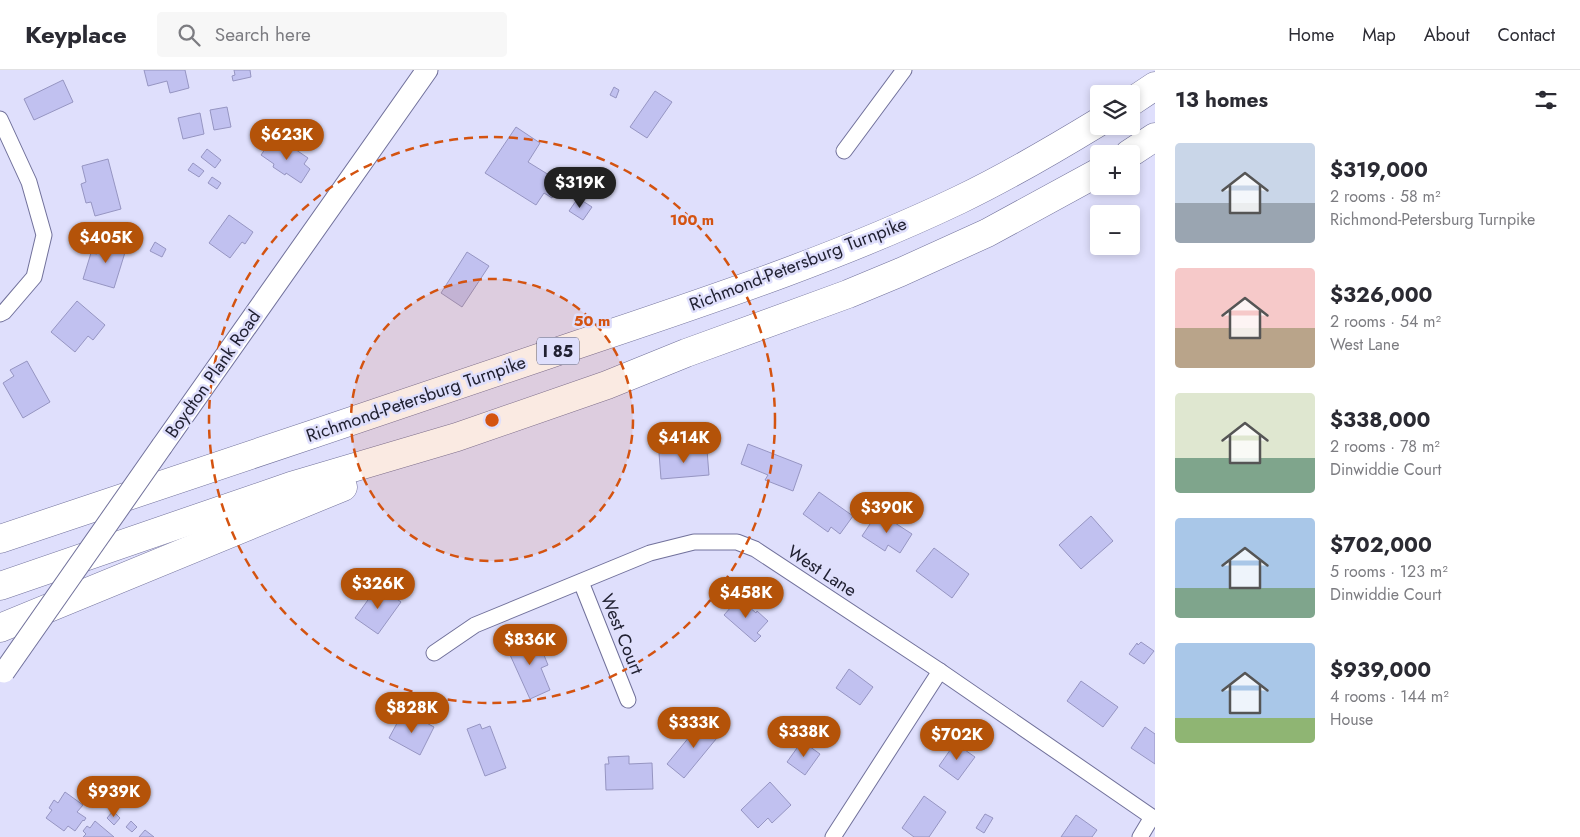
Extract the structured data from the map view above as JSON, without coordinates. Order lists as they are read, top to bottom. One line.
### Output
{"streets":{"highway":["Richmond-Petersburg Turnpike","I 85"],"main road":["Boydton Plank Road"],"street":["West Lane","West Court"]},"crossings":[["West Lane","West Court"]],"page":{"header":"Keyplace","search":"Search here","nav":["Home","Map","About","Contact"],"heading":"13 homes","map_buttons":["+","−"],"price":["$623K","$319K","$405K","$414K","$390K","$326K","$458K","$836K","$828K","$333K","$338K","$702K","$939K"],"list":[{"name":"$319,000","note":"2 rooms · 58 m² · Richmond-Petersburg Turnpike"},{"name":"$326,000","note":"2 rooms · 54 m² · West Lane"},{"name":"$338,000","note":"2 rooms · 78 m² · Dinwiddie Court"},{"name":"$702,000","note":"5 rooms · 123 m² · Dinwiddie Court"},{"name":"$939,000","note":"4 rooms · 144 m² · House"}]},"rings":["100 m","50 m"]}
